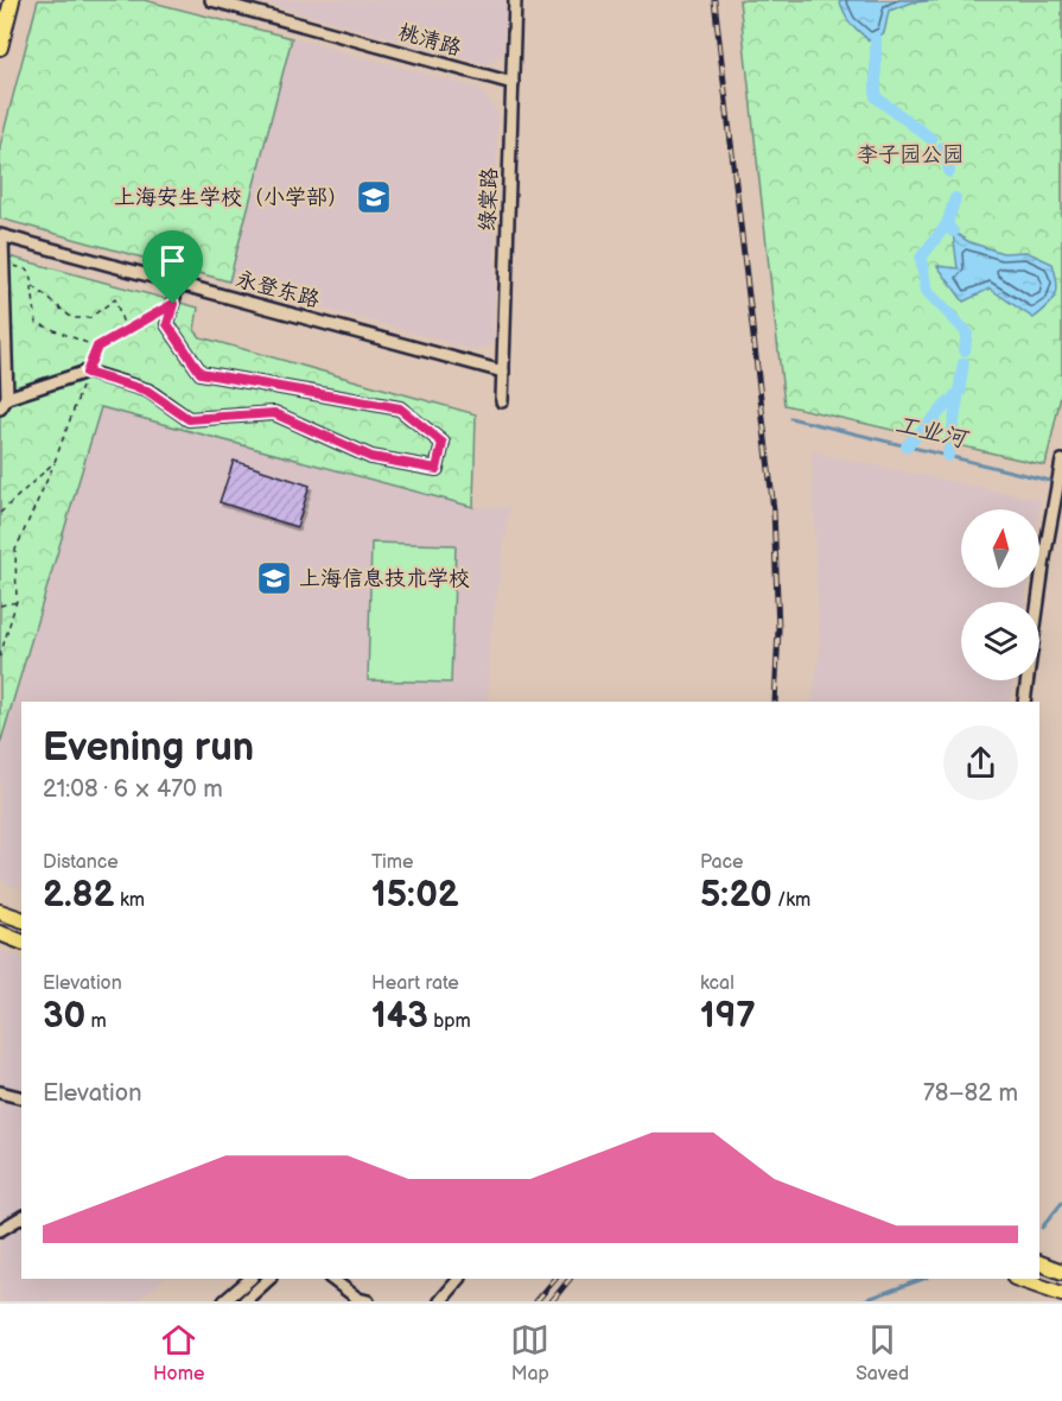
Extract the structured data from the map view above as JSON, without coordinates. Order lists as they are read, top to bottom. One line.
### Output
{"streets":{"street":["桃清路","绿棠路","永登东路"]},"crossings":[["桃清路","绿棠路"],["绿棠路","永登东路"]],"water":["工业河"],"parks":["李子园公园"],"places":{"school or university":["上海安生学校（小学部）","上海信息技术学校"]},"north":"top","page":{"heading":["Evening run","21:08 · 6 × 470 m"],"stats":[["Distance","2.82 km"],["Time","15:02"],["Pace","5:20 /km"],["Elevation","30 m"],["Heart rate","143 bpm"],["kcal","197"]],"chart":["Elevation","78–82 m"],"tabs":["Home","Map","Saved"]}}
